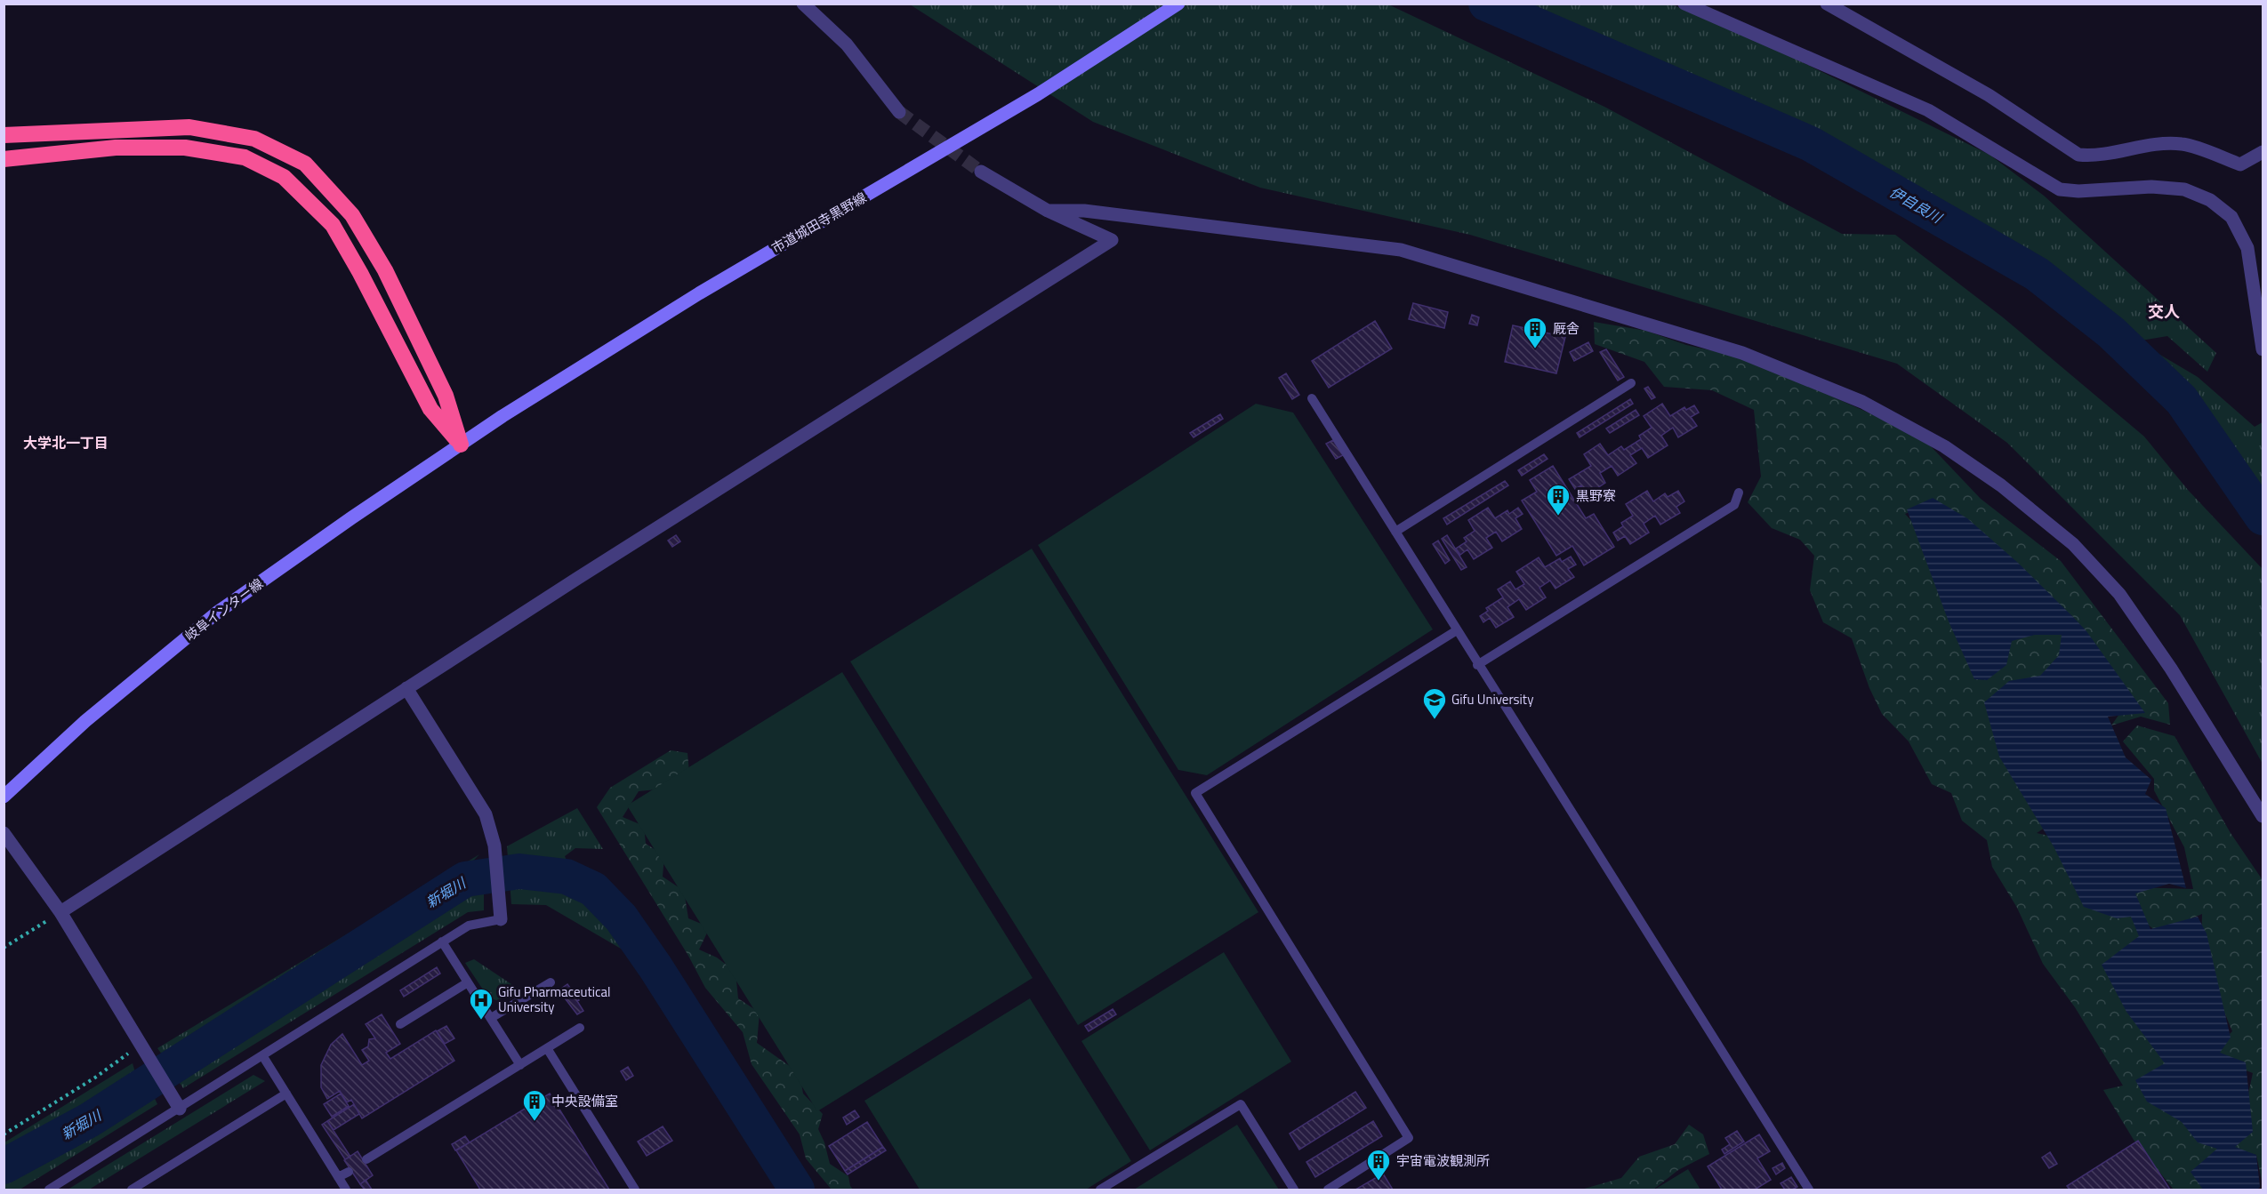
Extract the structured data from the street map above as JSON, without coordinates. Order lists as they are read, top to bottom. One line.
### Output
{"streets":{"street":["市道城田寺黒野線","岐阜インター線"]},"crossings":[["市道城田寺黒野線","岐阜インター線"]],"districts":["交人","大学北一丁目"],"water":["伊自良川","新堀川"],"places":{"building":["厩舎","黒野寮","中央設備室","宇宙電波観測所"],"school or university":["Gifu University"],"hospital":["Gifu Pharmaceutical University"]}}
